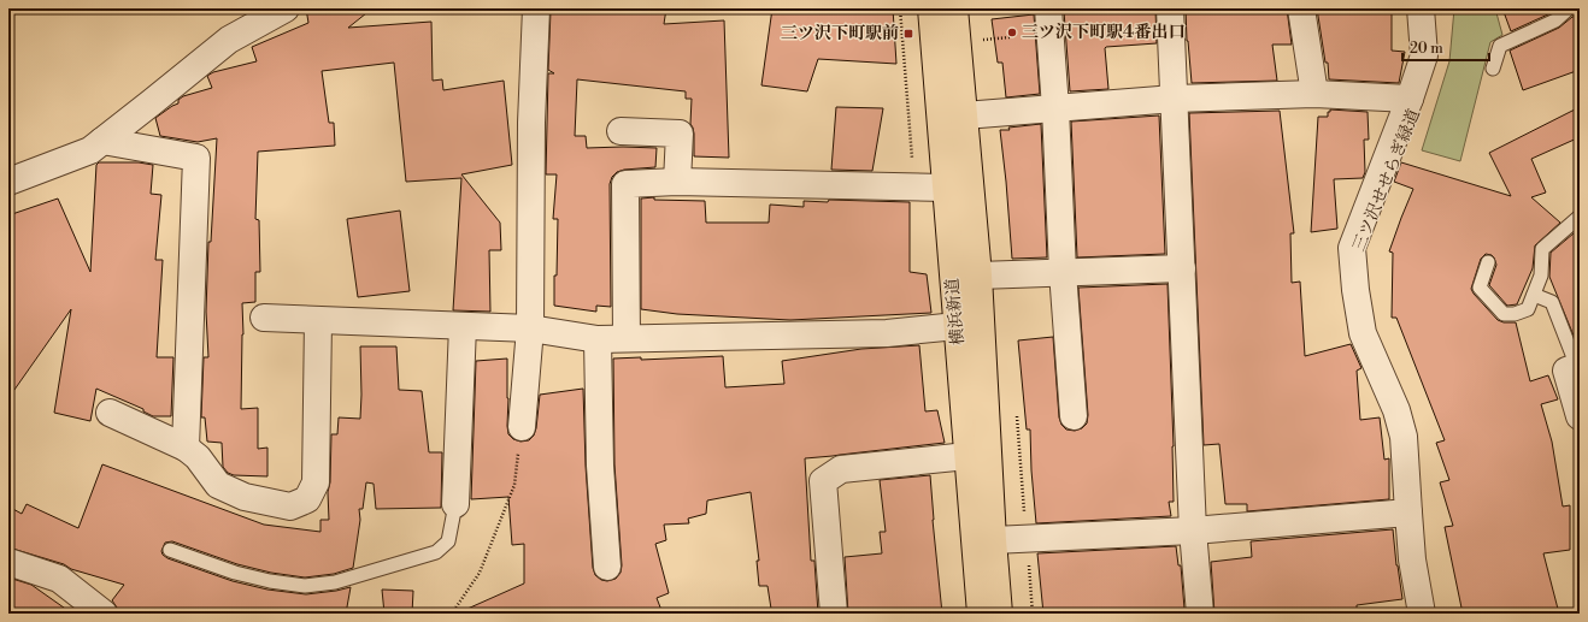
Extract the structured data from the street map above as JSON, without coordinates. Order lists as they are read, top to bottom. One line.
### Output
{"streets":{"highway":["横浜新道"]},"places":{"other":["三ツ沢下町駅4番出口"],"transit":["三ツ沢下町駅前"]},"scale_bar":"20 m"}
